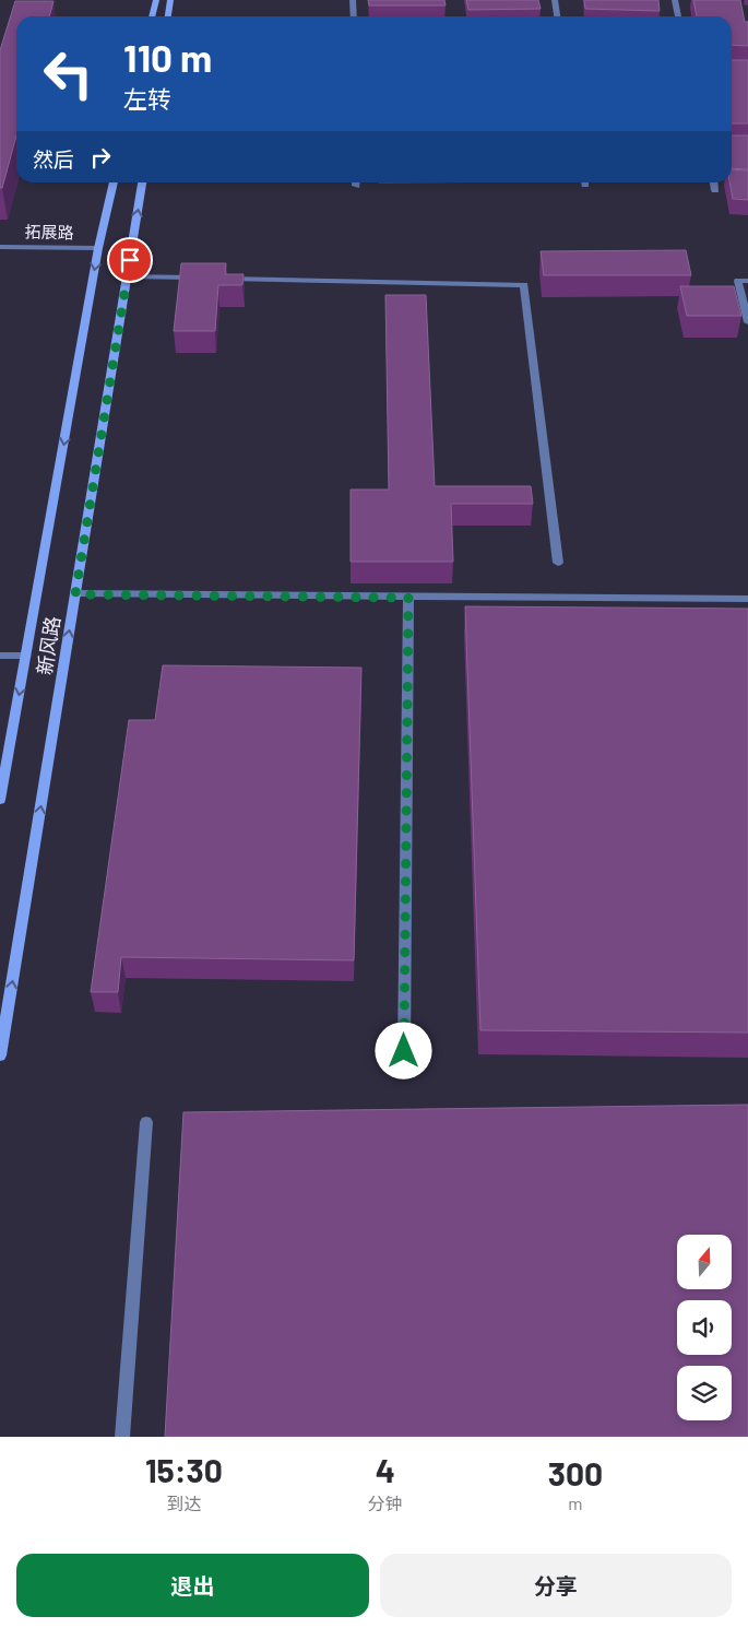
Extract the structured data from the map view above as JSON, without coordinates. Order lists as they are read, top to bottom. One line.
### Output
{"streets":{"street":["拓展路","新风路"]},"crossings":[["拓展路","新风路"]],"north":"top","page":{"turn":["110 m","左转"],"then":"然后","eta":["15:30","到达","4","分钟","300","m"],"buttons":["退出","分享"]}}
